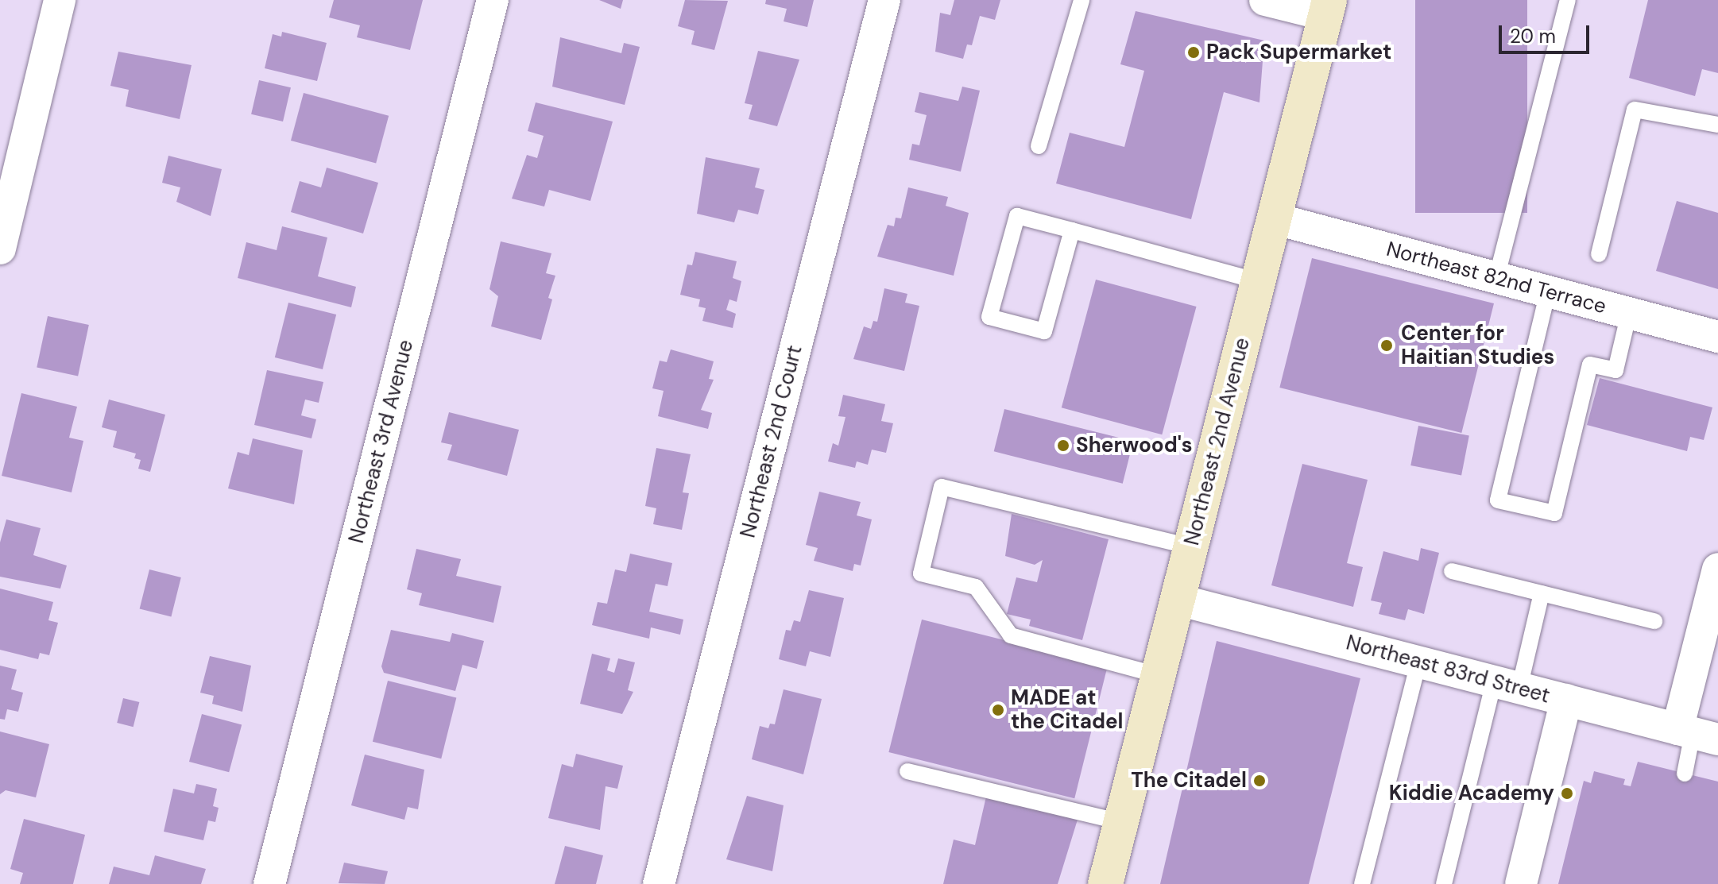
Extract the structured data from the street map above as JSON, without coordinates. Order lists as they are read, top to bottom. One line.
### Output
{"streets":{"main road":["Northeast 2nd Avenue"],"street":["Northeast 82nd Terrace","Northeast 3rd Avenue","Northeast 2nd Court","Northeast 83rd Street"]},"crossings":[["Northeast 82nd Terrace","Northeast 2nd Avenue"],["Northeast 2nd Avenue","Northeast 83rd Street"]],"places":["Pack Supermarket","Center for Haitian Studies","Sherwood's","MADE at the Citadel","The Citadel","Kiddie Academy"],"scale_bar":"20 m"}
